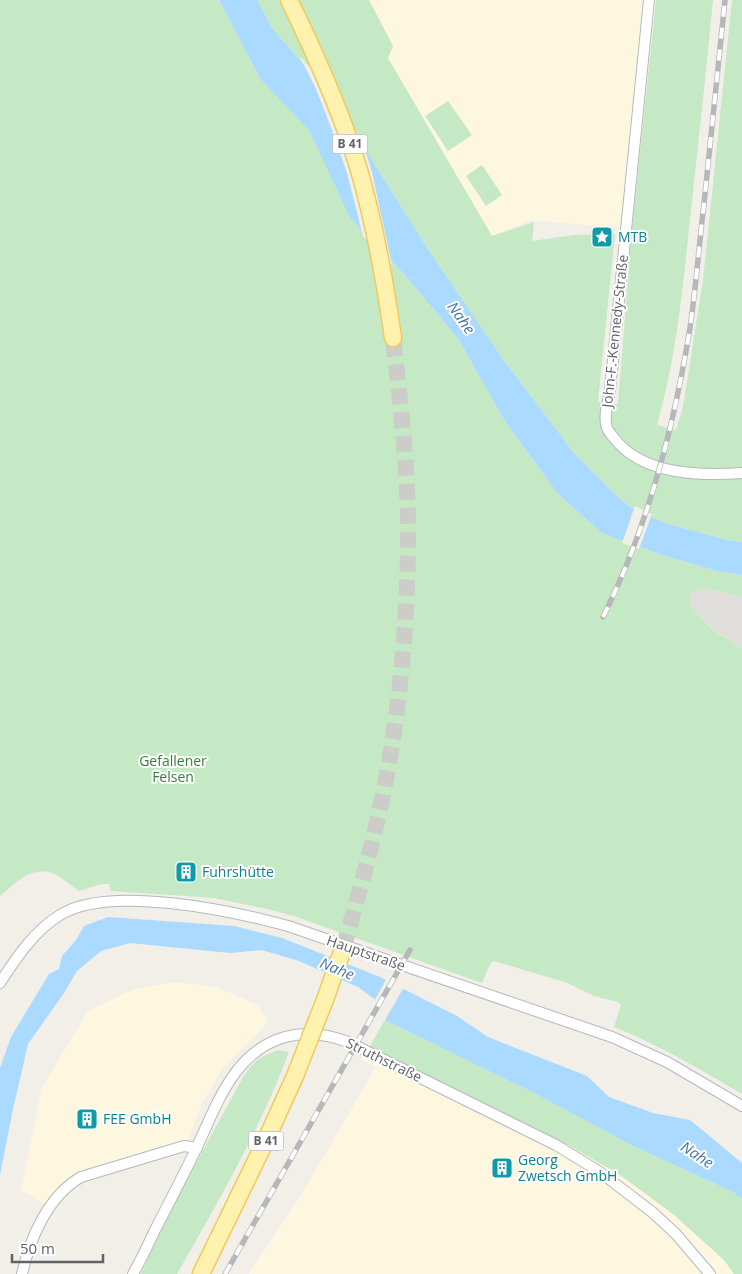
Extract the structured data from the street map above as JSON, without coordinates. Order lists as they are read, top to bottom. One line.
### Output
{"streets":{"main road":["B 41"],"street":["John-F.-Kennedy-Straße","Hauptstraße","Struthstraße"]},"water":["Nahe"],"parks":["Gefallener Felsen"],"places":{"place":["MTB"],"building":["Fuhrshütte","FEE GmbH","Georg Zwetsch GmbH"]},"scale_bar":"50 m"}
